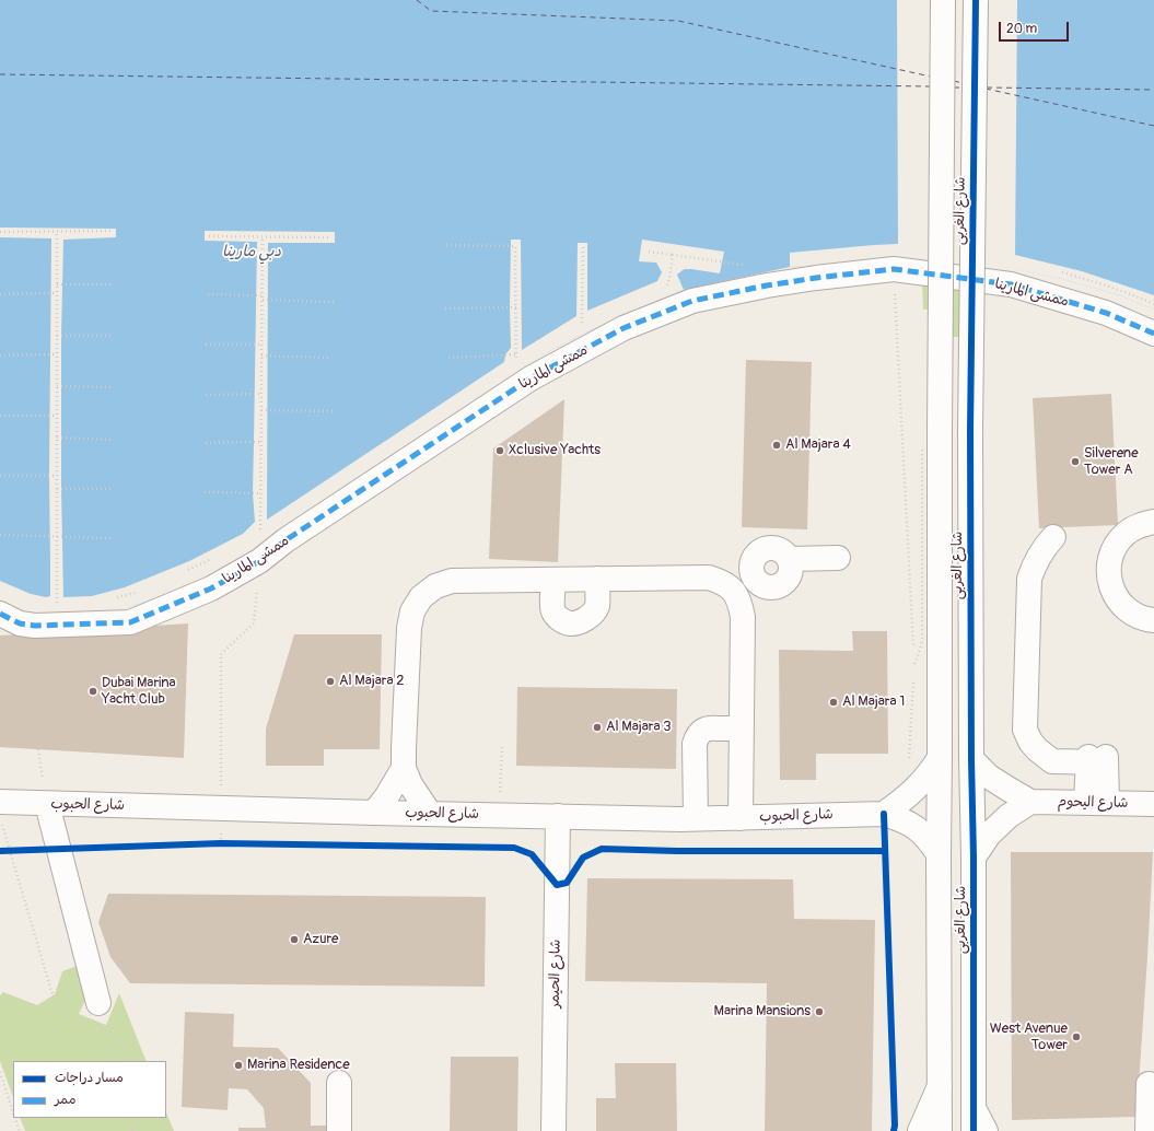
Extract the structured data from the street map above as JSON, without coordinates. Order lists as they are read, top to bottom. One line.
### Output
{"streets":{"street":["شارع الغربى","ممشى المارينا","شارع اليحوم","شارع الحبوب","شارع الحيمر"]},"crossings":[["شارع الغربى","شارع اليحوم"],["شارع الغربى","شارع الحبوب"],["شارع الحبوب","شارع الحيمر"]],"water":["دبي مارينا"],"places":["Al Majara 4","Xclusive Yachts","Silverene Tower A","Al Majara 2","Dubai Marina Yacht Club","Al Majara 1","Al Majara 3","Azure","Marina Mansions","West Avenue Tower","Marina Residence"],"legend":["مسار دراجات","ممر"],"scale_bar":"20 m"}
